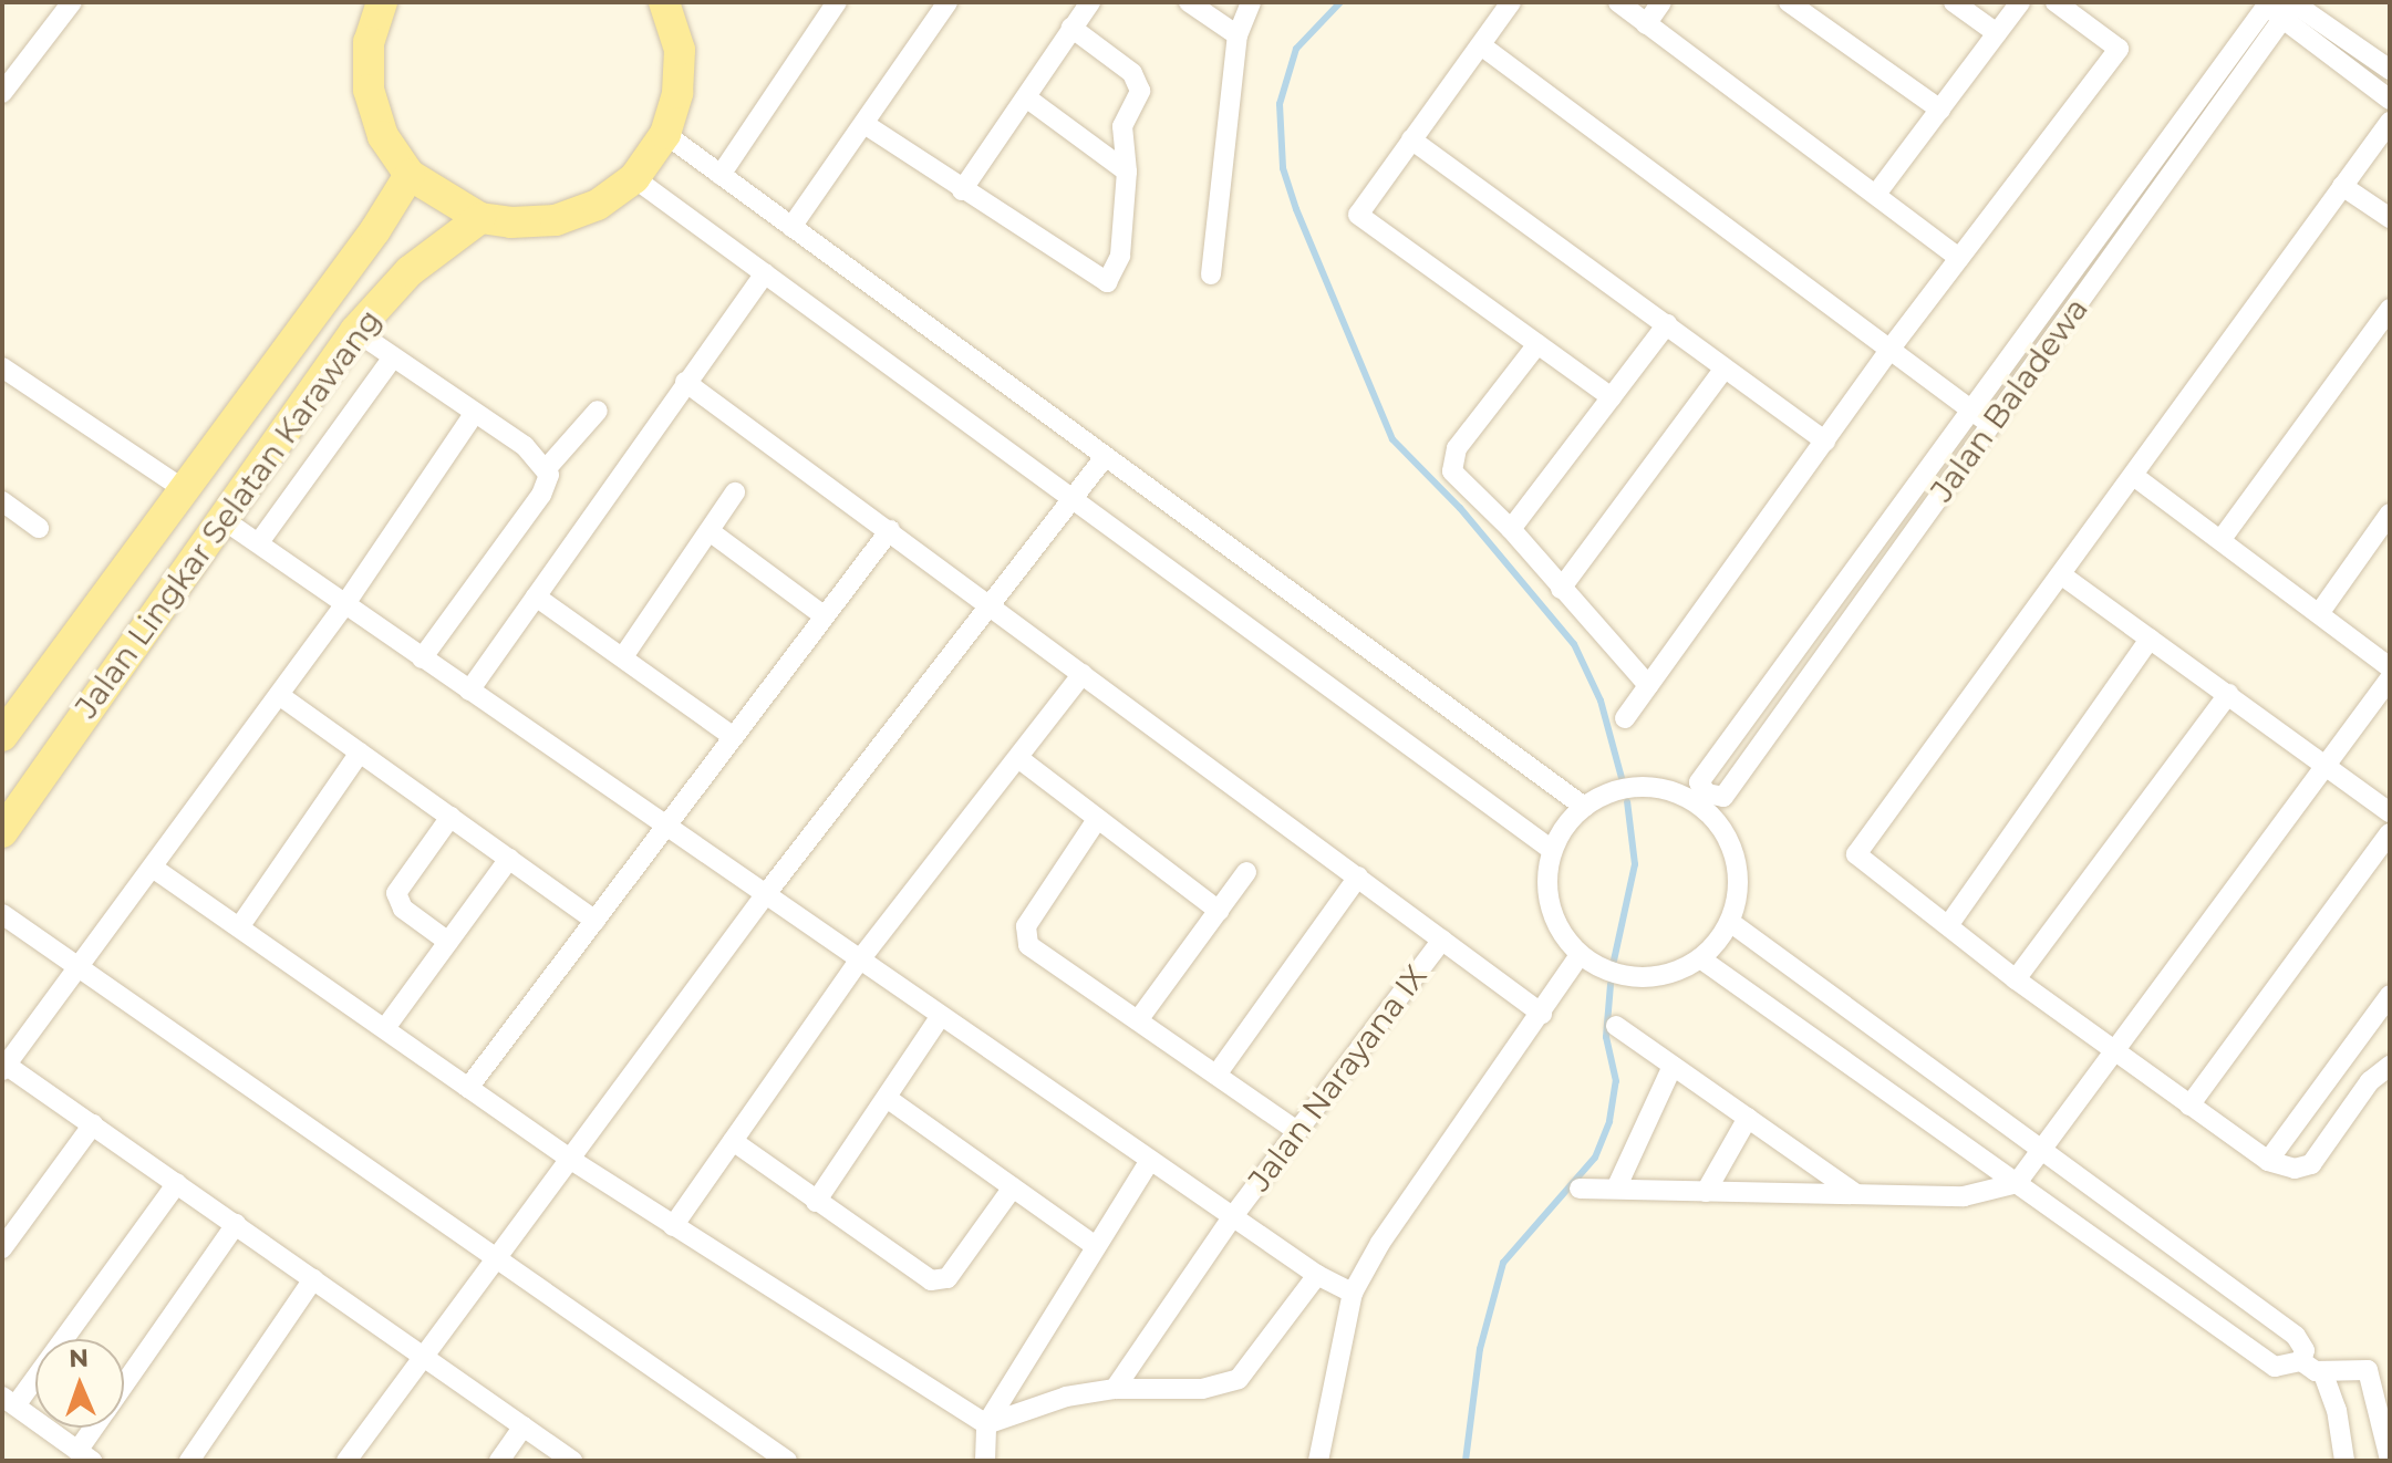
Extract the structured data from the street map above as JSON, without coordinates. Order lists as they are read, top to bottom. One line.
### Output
{"streets":{"main road":["Jalan Lingkar Selatan Karawang"],"street":["Jalan Baladewa","Jalan Narayana IX"]},"north":"top"}
